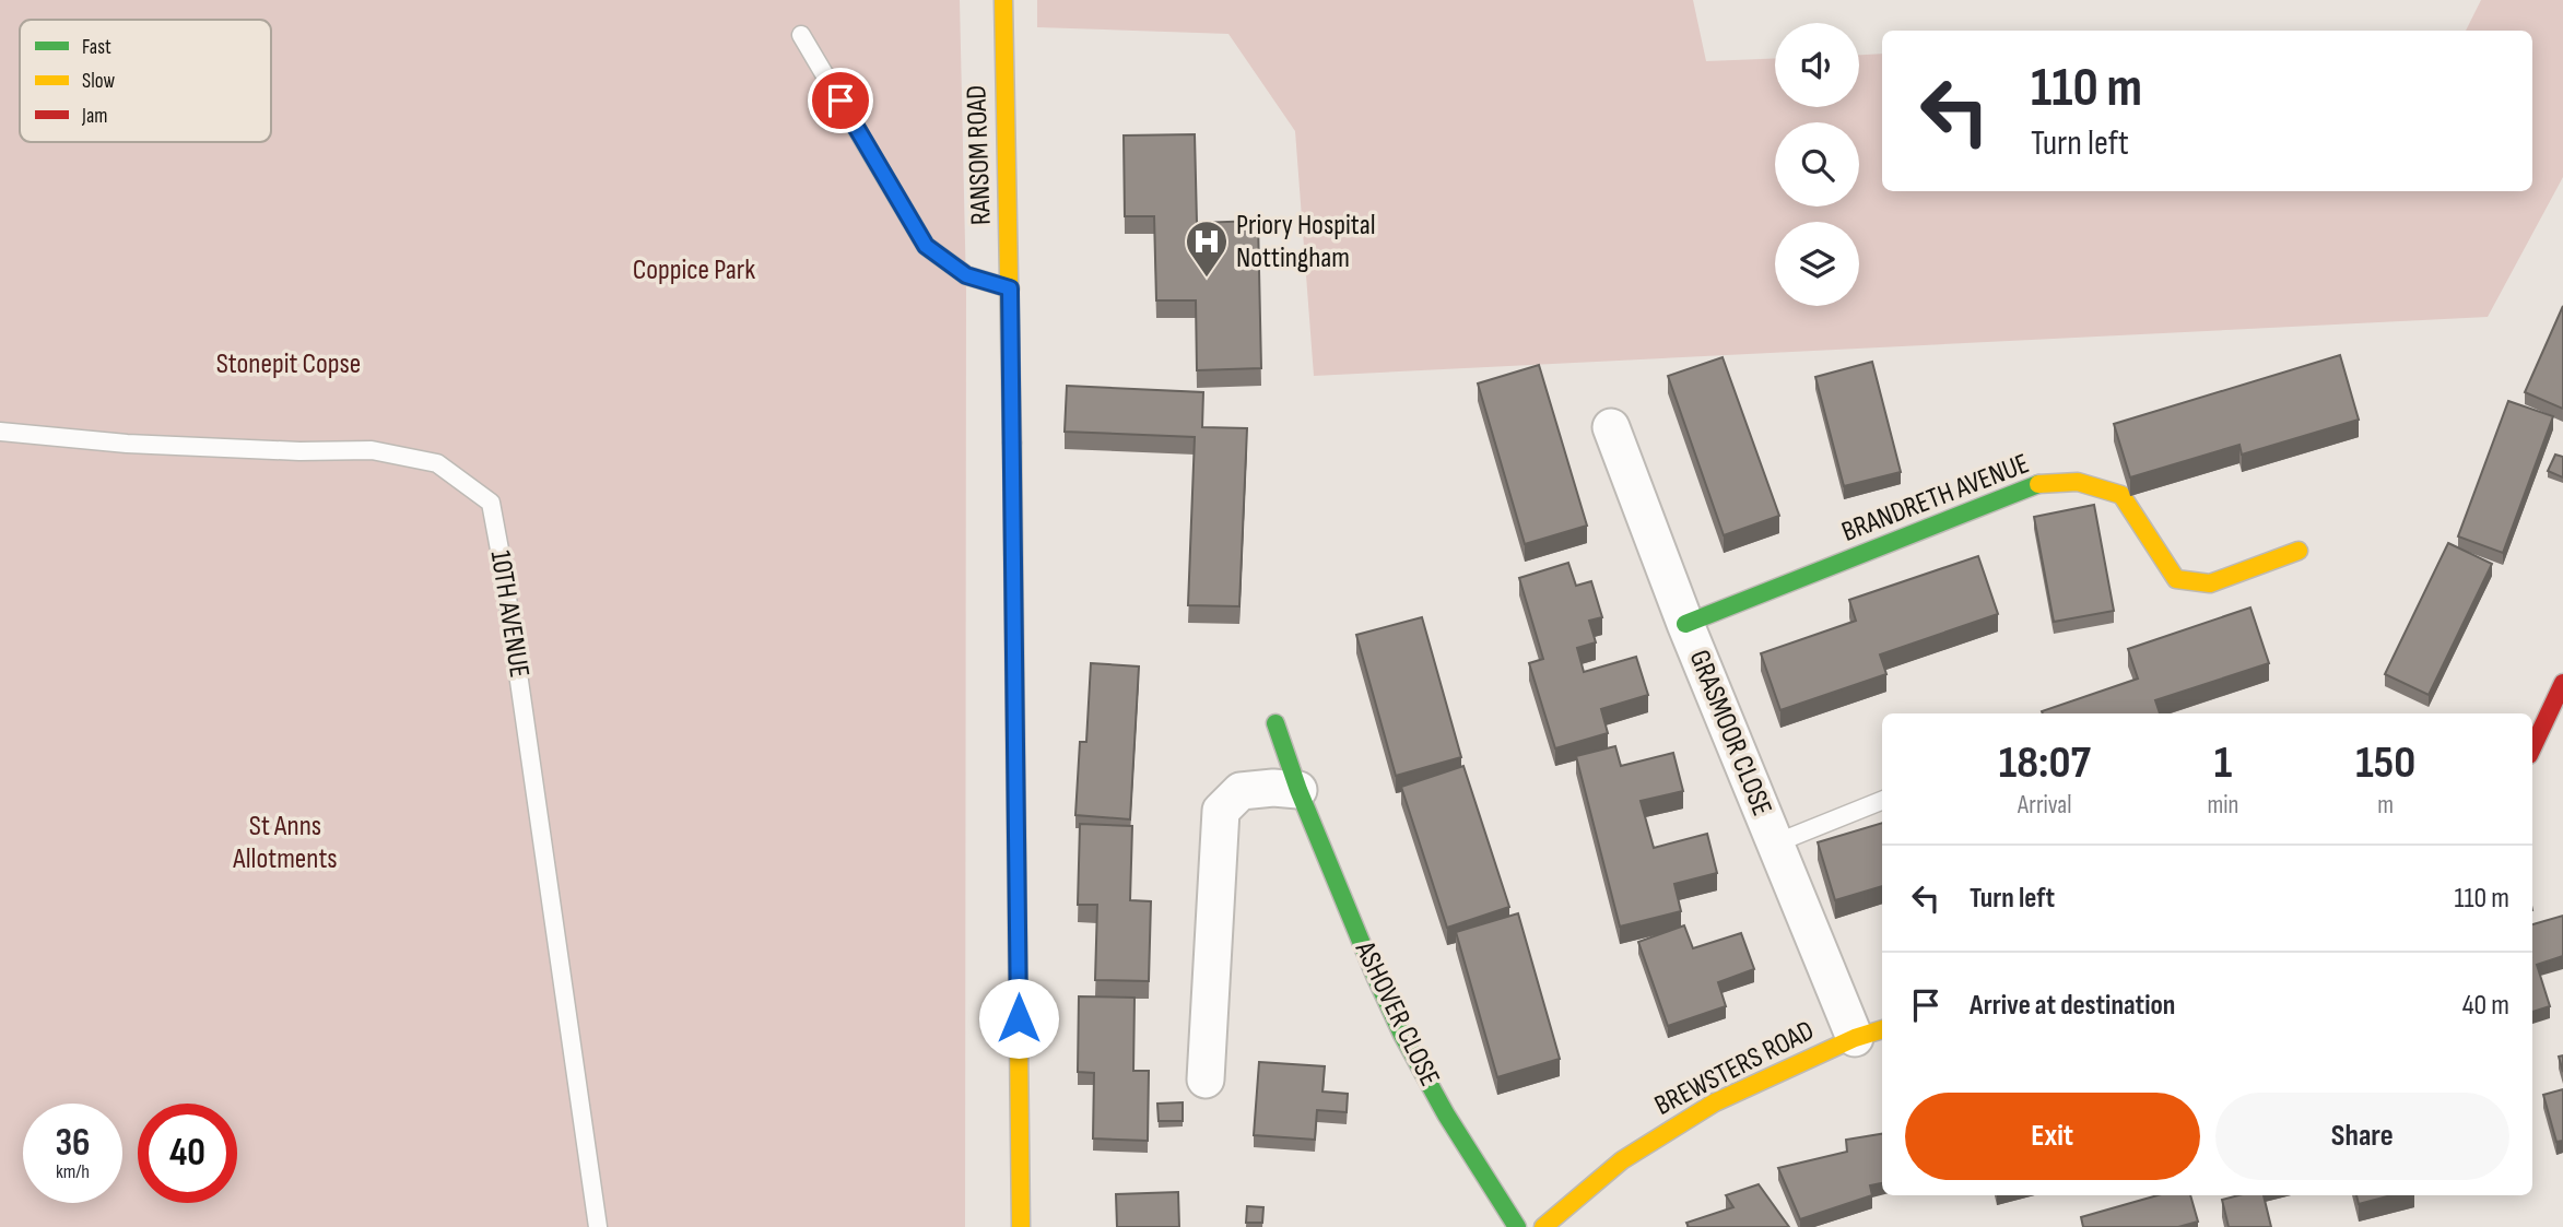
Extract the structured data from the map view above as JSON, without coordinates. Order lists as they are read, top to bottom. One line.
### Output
{"streets":{"street":["RANSOM ROAD","BRANDRETH AVENUE","GRASMOOR CLOSE","ASHOVER CLOSE","BREWSTERS ROAD"],"lane":["10TH AVENUE"]},"crossings":[["BRANDRETH AVENUE","GRASMOOR CLOSE"],["GRASMOOR CLOSE","BREWSTERS ROAD"]],"parks":["Coppice Park","Stonepit Copse","St Anns Allotments"],"places":{"hospital":["Priory Hospital Nottingham"]},"legend":["Fast","Slow","Jam"],"page":{"turn":["110 m","Turn left"],"eta":["18:07","Arrival","1","min","150","m"],"list":[{"name":"Turn left","value":"110 m"},{"name":"Arrive at destination","value":"40 m"}],"buttons":["Exit","Share"],"speed":"36 km/h","limit":"40"}}
